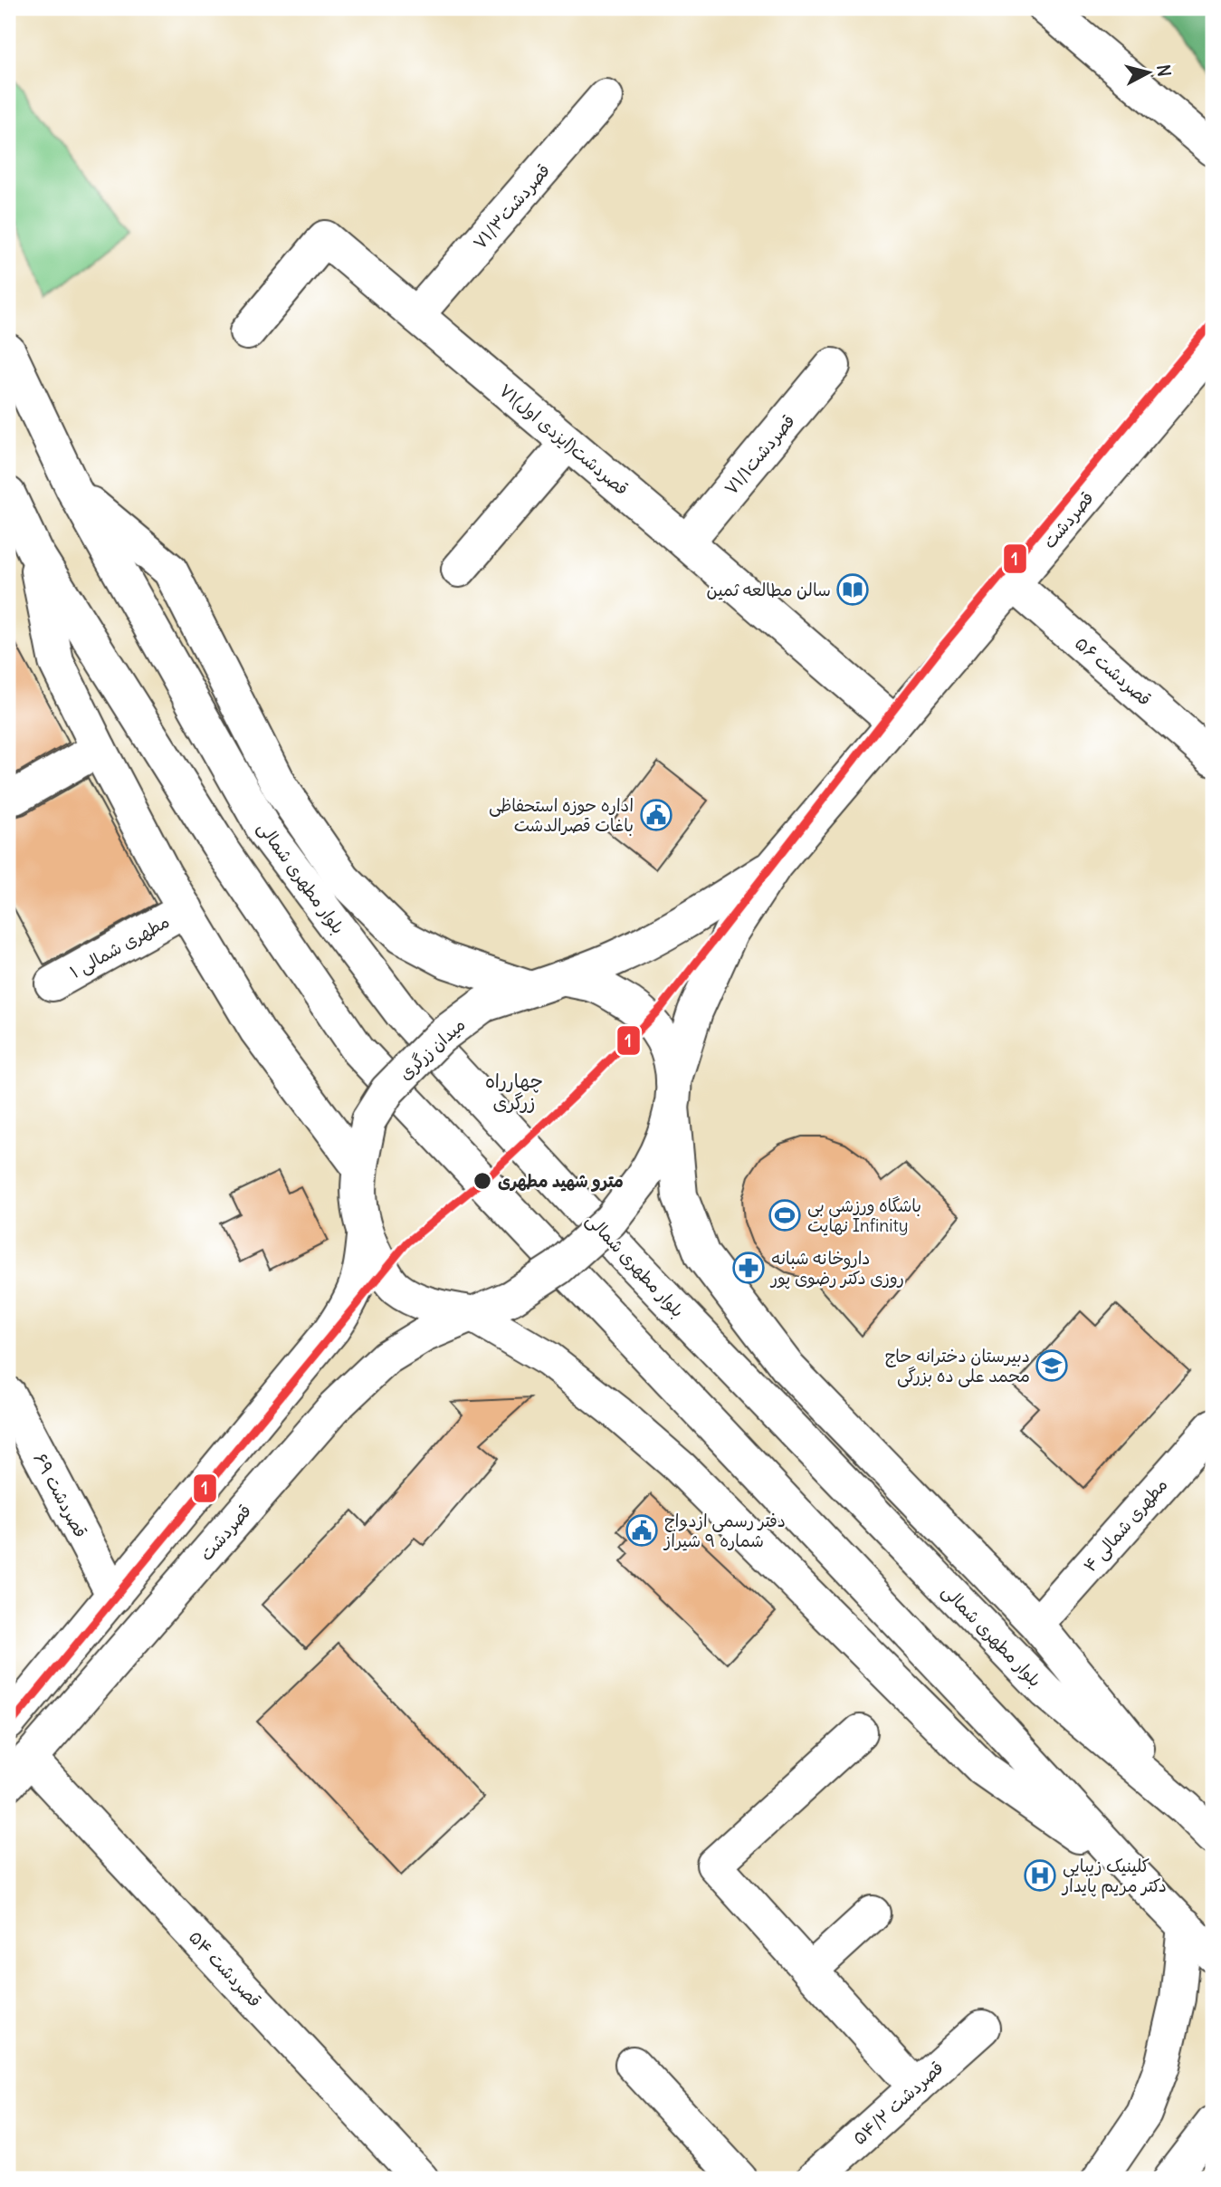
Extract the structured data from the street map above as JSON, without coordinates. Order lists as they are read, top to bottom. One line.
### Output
{"streets":{"main road":["قصردشت۷۱/۳","۷۱قصردشت(ایزدی اول)","قصردشت۷۱/۱","قصردشت","۵۶ قصردشت","بلوار مطهرى شمالى","۱ مطهری شمالی","میدان زرگری","۶۹ قصردشت","۴ مطهری شمالی","۵۴ قصردشت","۵۴/۲ قصردشت"]},"crossings":[["قصردشت۷۱/۳","۷۱قصردشت(ایزدی اول)"],["۷۱قصردشت(ایزدی اول)","قصردشت۷۱/۱"],["۷۱قصردشت(ایزدی اول)","قصردشت"],["قصردشت","۵۶ قصردشت"],["قصردشت","میدان زرگری"],["قصردشت","۵۴ قصردشت"]],"districts":["چهارراه زرگری"],"places":{"library":["سالن مطالعه ثمین"],"public building":["اداره حوزه استحفاظی باغات قصرالدشت","دفتر رسمی ازدواج شماره ۹ شیراز"],"other":["مترو شهید مطهری"],"sports":["باشگاه ورزشی بی نهایت Infinity"],"pharmacy":["داروخانه شبانه روزی دکتر رضوی پور"],"school or university":["دبیرستان دخترانه حاج محمد علی ده بزرگی"],"hospital":["کلینیک زیبایی دکتر مریم پایدار"]},"lines":["transit line 1"],"north":"right"}
